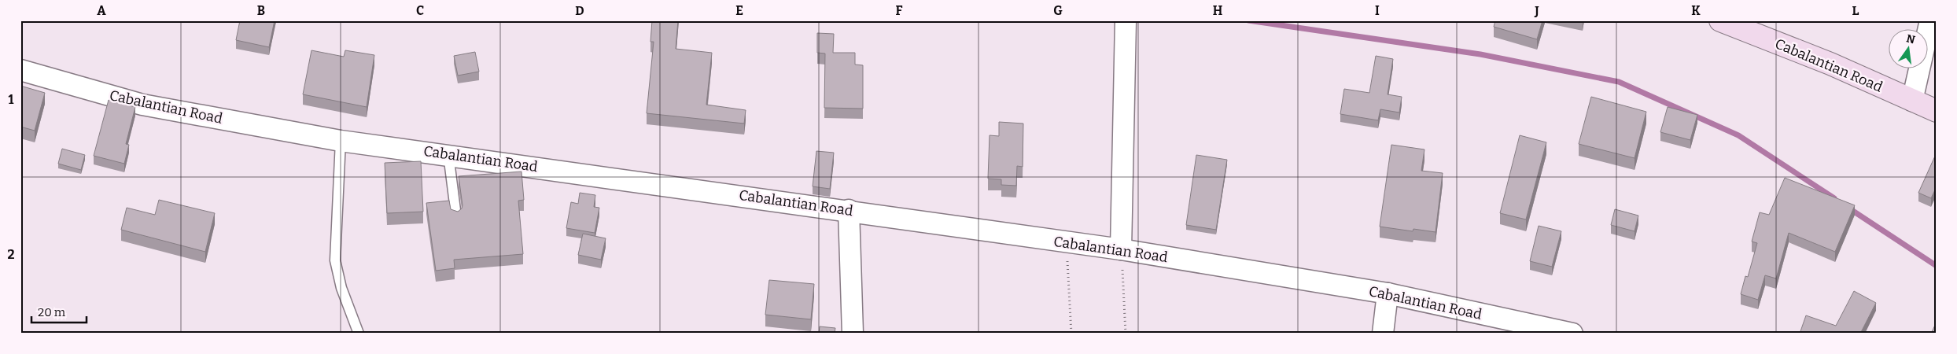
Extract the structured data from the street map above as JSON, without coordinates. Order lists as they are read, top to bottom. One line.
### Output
{"streets":{"street":["Cabalantian Road"]},"scale_bar":"20 m","north":"top","grid":{"columns":["A","B","C","D","E","F","G","H","I","J","K","L"],"rows":["1","2"]}}
